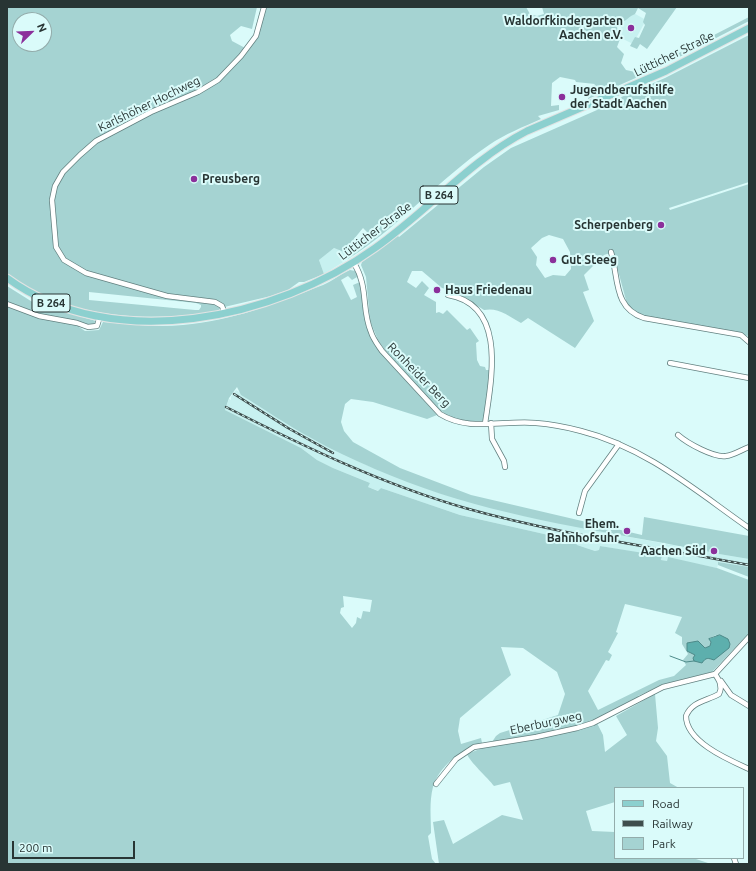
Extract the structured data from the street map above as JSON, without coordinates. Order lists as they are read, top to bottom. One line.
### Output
{"streets":{"main road":["Lütticher Straße","B 264"],"street":["Karlshöher Hochweg","Ronheider Berg","Eberburgweg"]},"crossings":[["Lütticher Straße","Karlshöher Hochweg"],["Lütticher Straße","Ronheider Berg"]],"places":["Waldorfkindergarten Aachen e.V.","Jugendberufshilfe der Stadt Aachen","Preusberg","Scherpenberg","Gut Steeg","Haus Friedenau","Ehem. Bahnhofsuhr","Aachen Süd"],"legend":["Road","Railway","Park"],"scale_bar":"200 m","north":"top right"}
